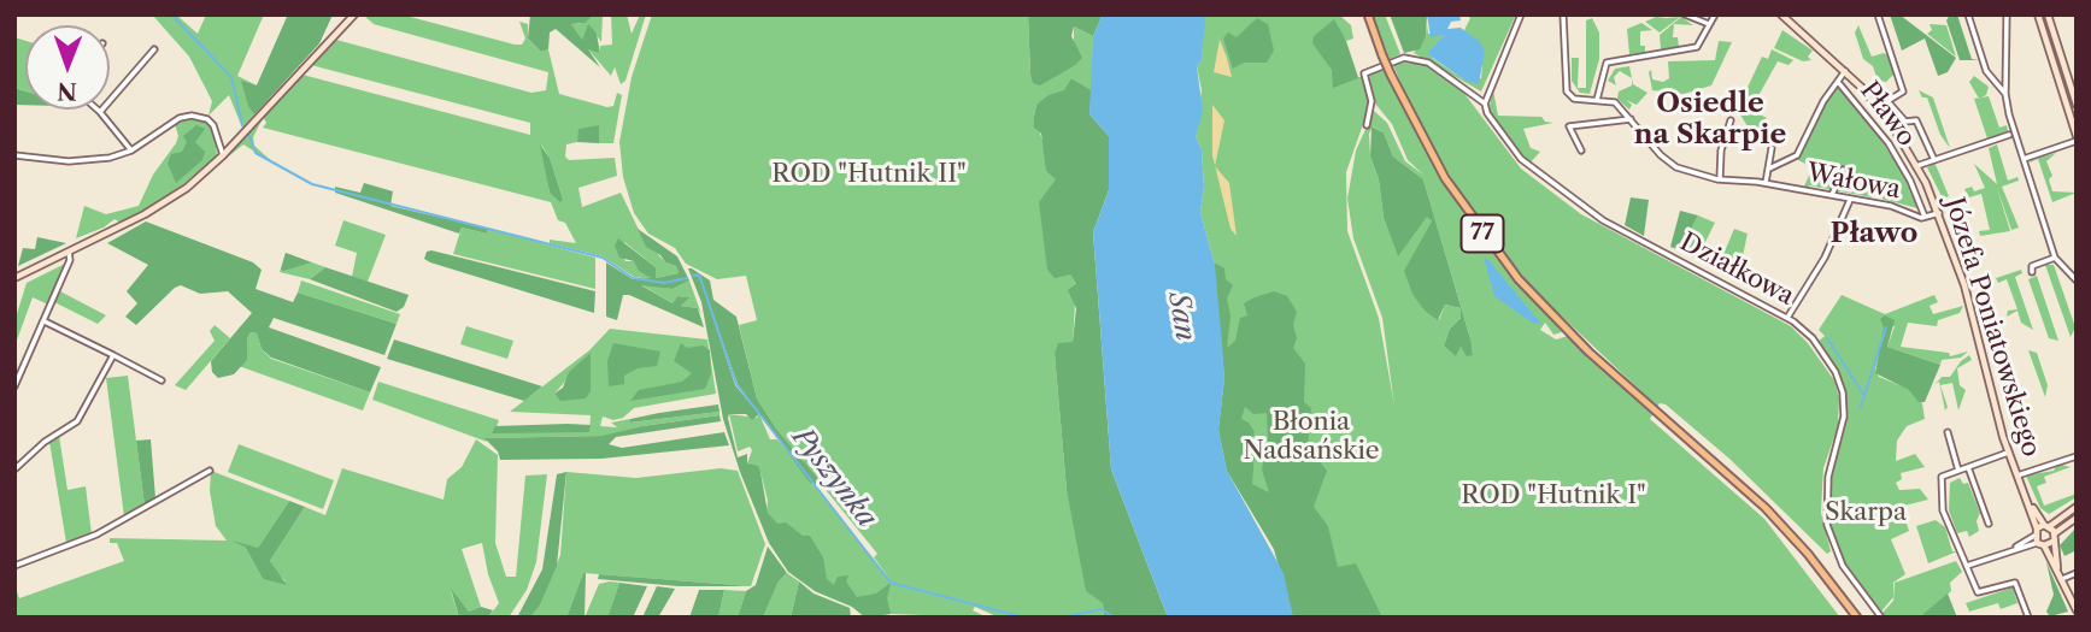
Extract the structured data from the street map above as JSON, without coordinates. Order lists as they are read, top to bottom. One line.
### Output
{"streets":{"main road":["77"],"street":["Pławo","Wałowa","Działkowa","Józefa Poniatowskiego"]},"crossings":[["Pławo","Wałowa"],["Wałowa","Józefa Poniatowskiego"]],"districts":["Osiedle na Skarpie","Pławo"],"water":["San","Pyszynka"],"parks":["ROD \"Hutnik II\"","Błonia Nadsańskie","ROD \"Hutnik I\"","Skarpa"],"north":"bottom"}
